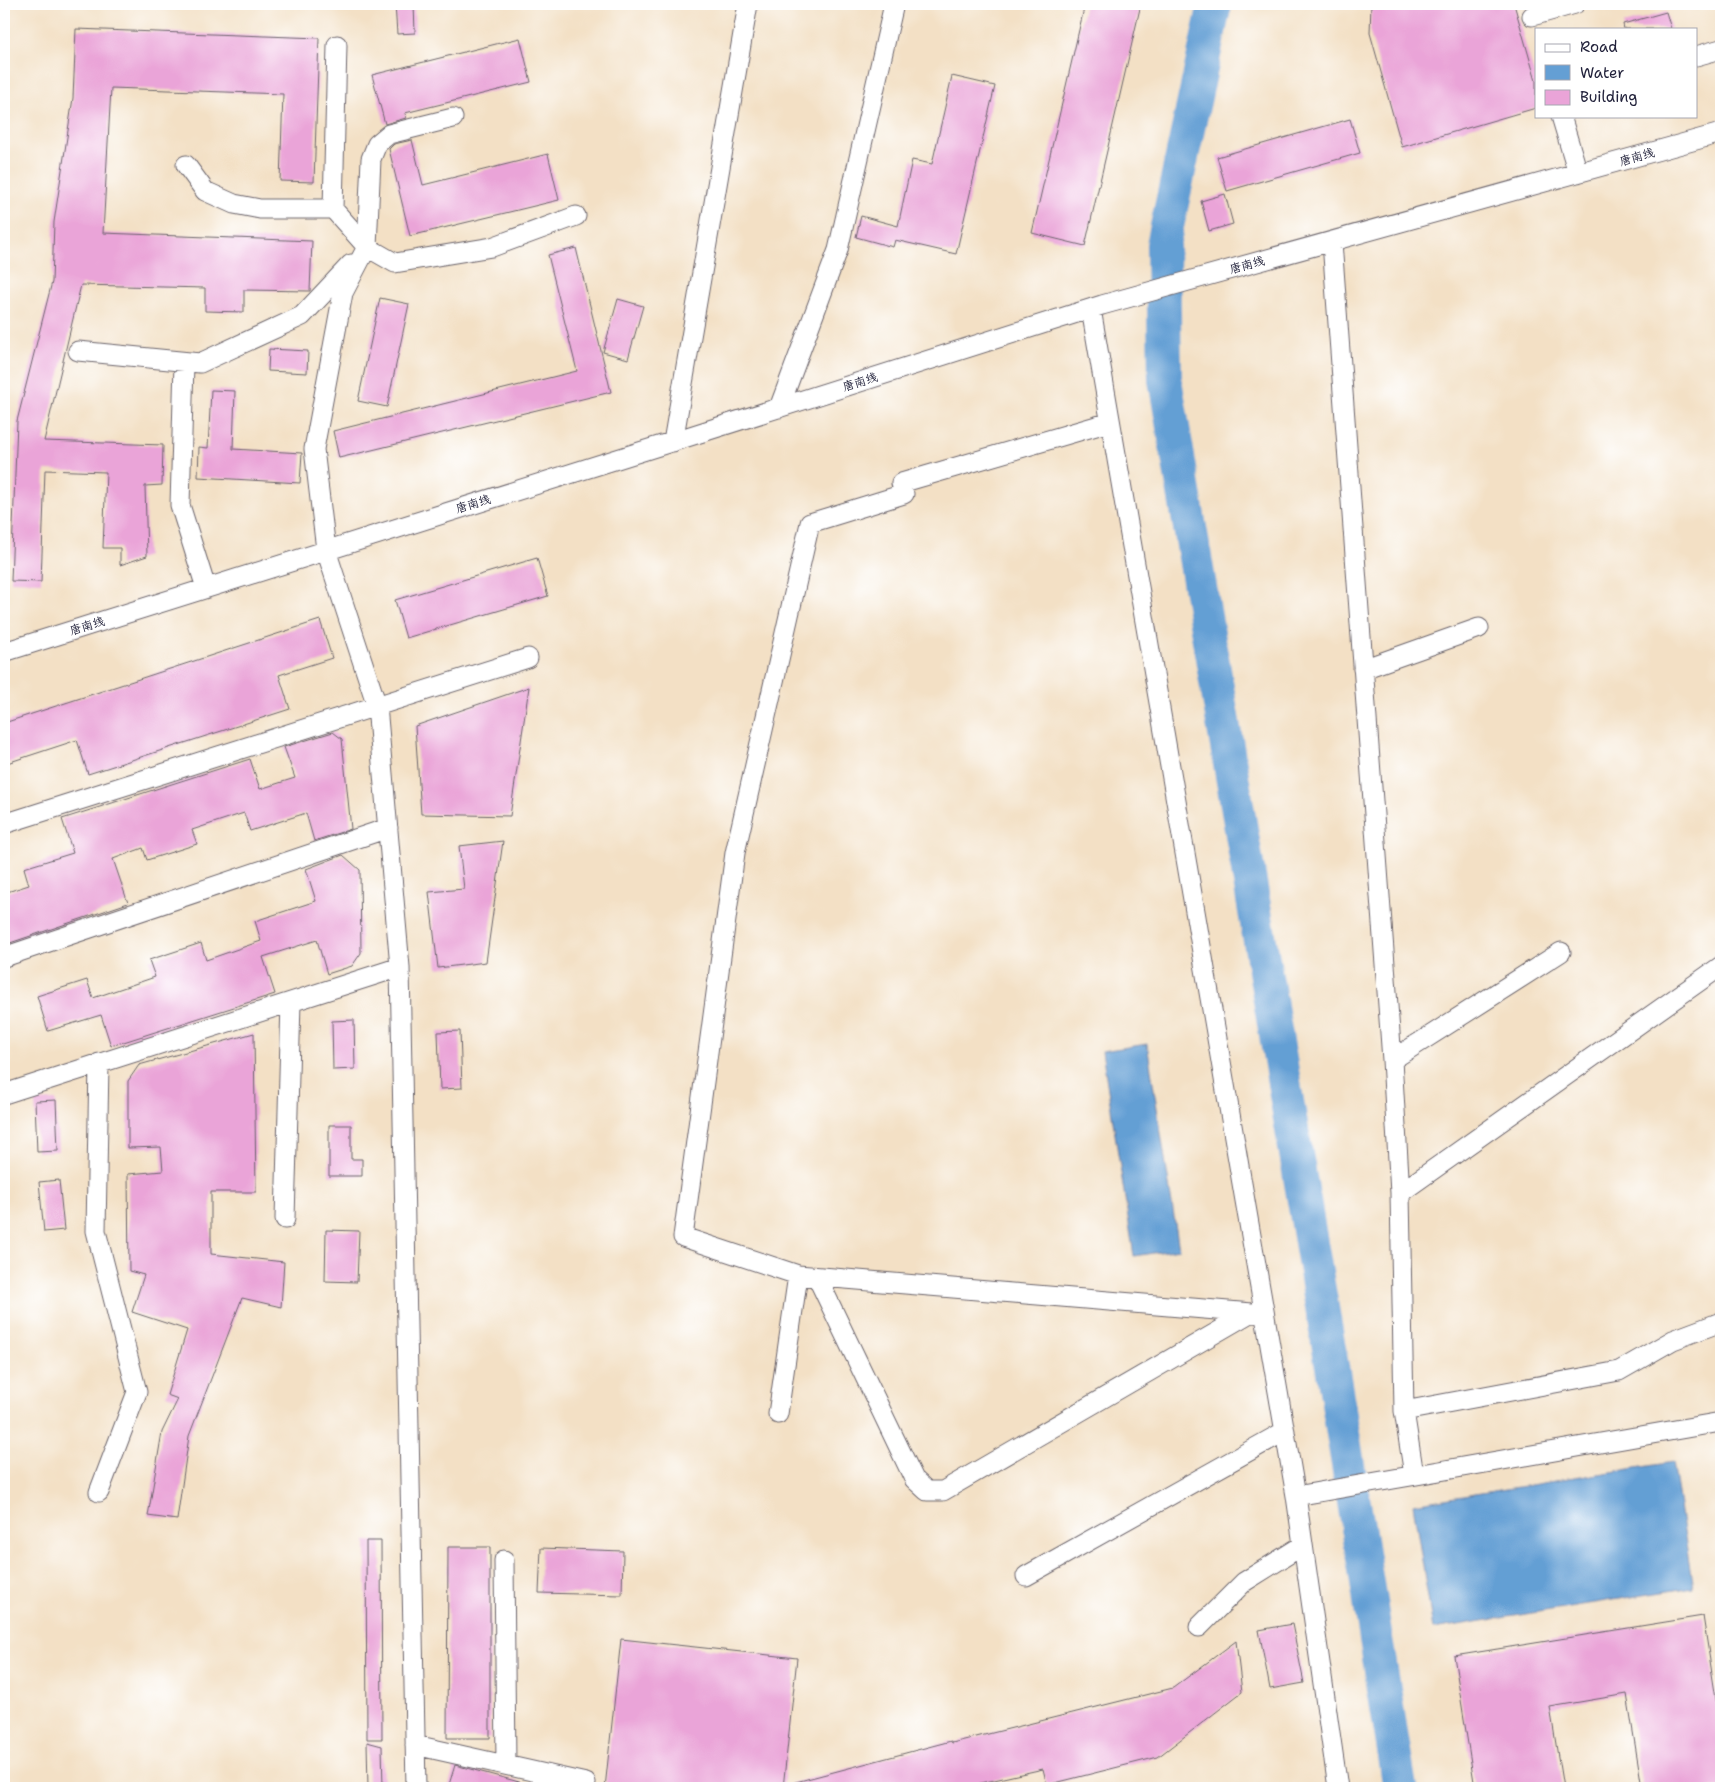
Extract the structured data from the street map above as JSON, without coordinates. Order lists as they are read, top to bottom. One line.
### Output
{"streets":{"street":["唐南线"]},"legend":["Road","Water","Building"]}
